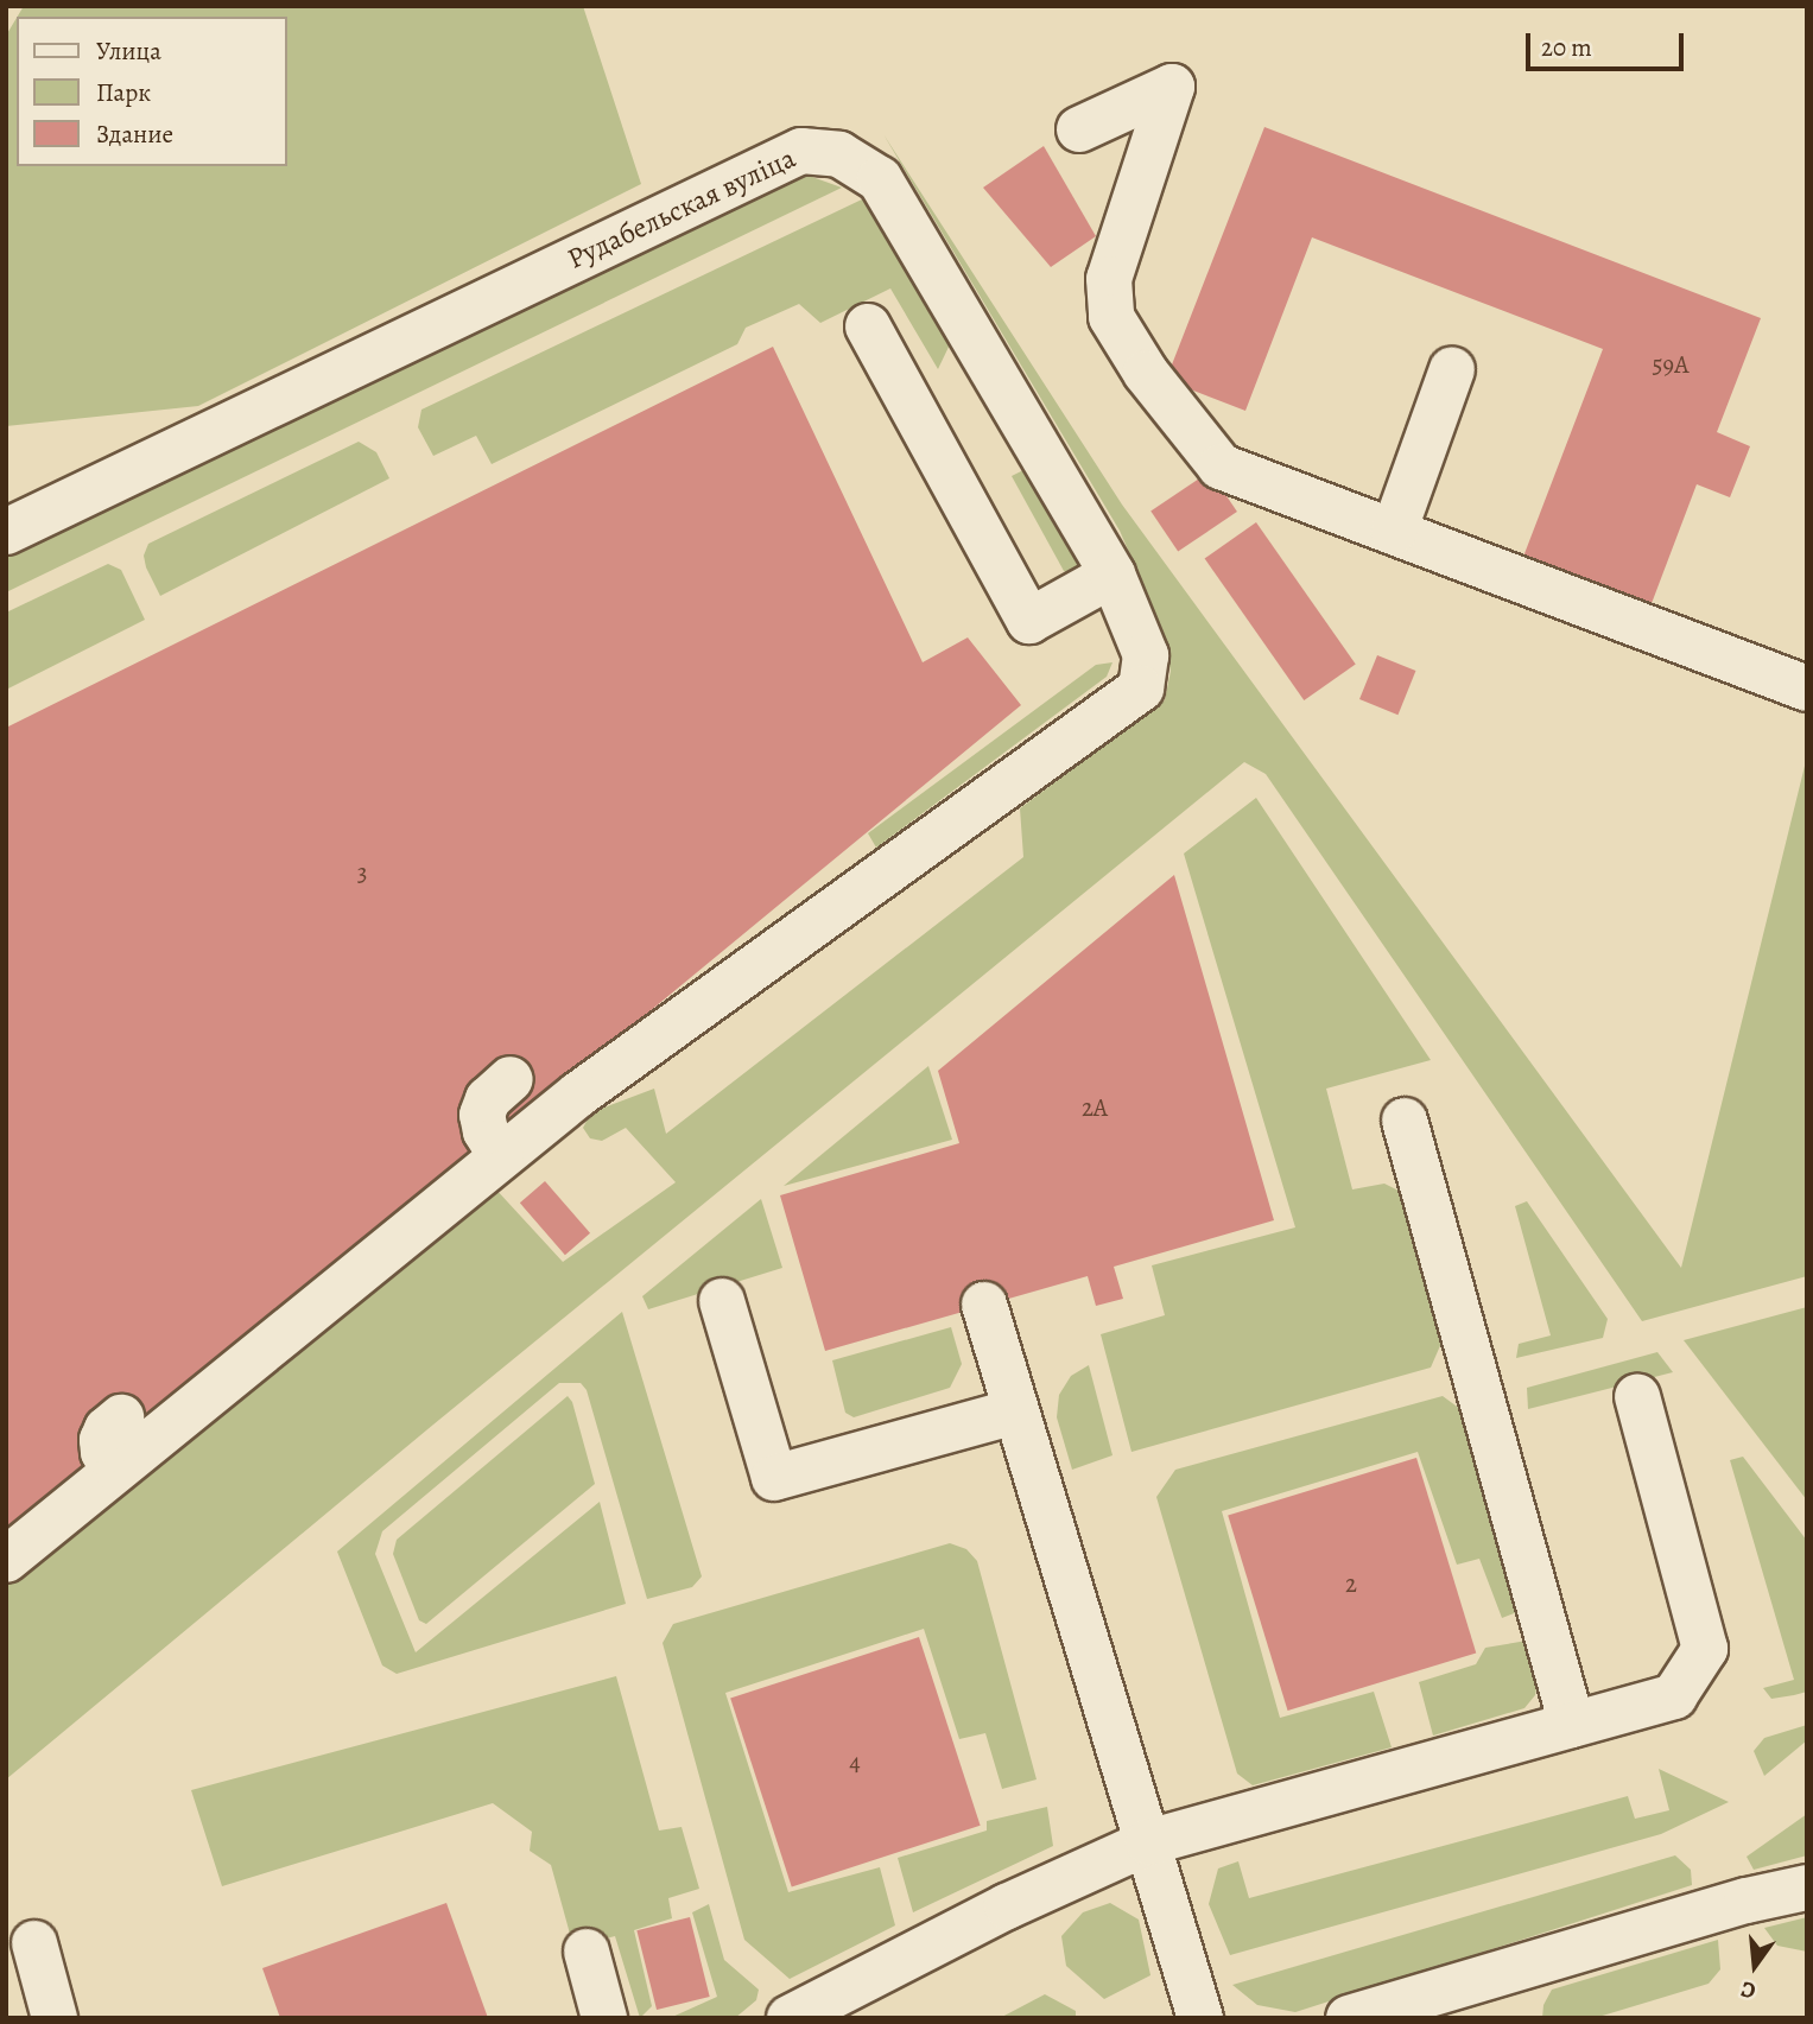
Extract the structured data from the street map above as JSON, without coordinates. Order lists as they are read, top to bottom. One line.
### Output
{"streets":{"street":["Рудабельская вуліца"]},"house_numbers":["59А","3","2А","2","4"],"legend":["Улица","Парк","Здание"],"scale_bar":"20 m","north":"bottom"}
